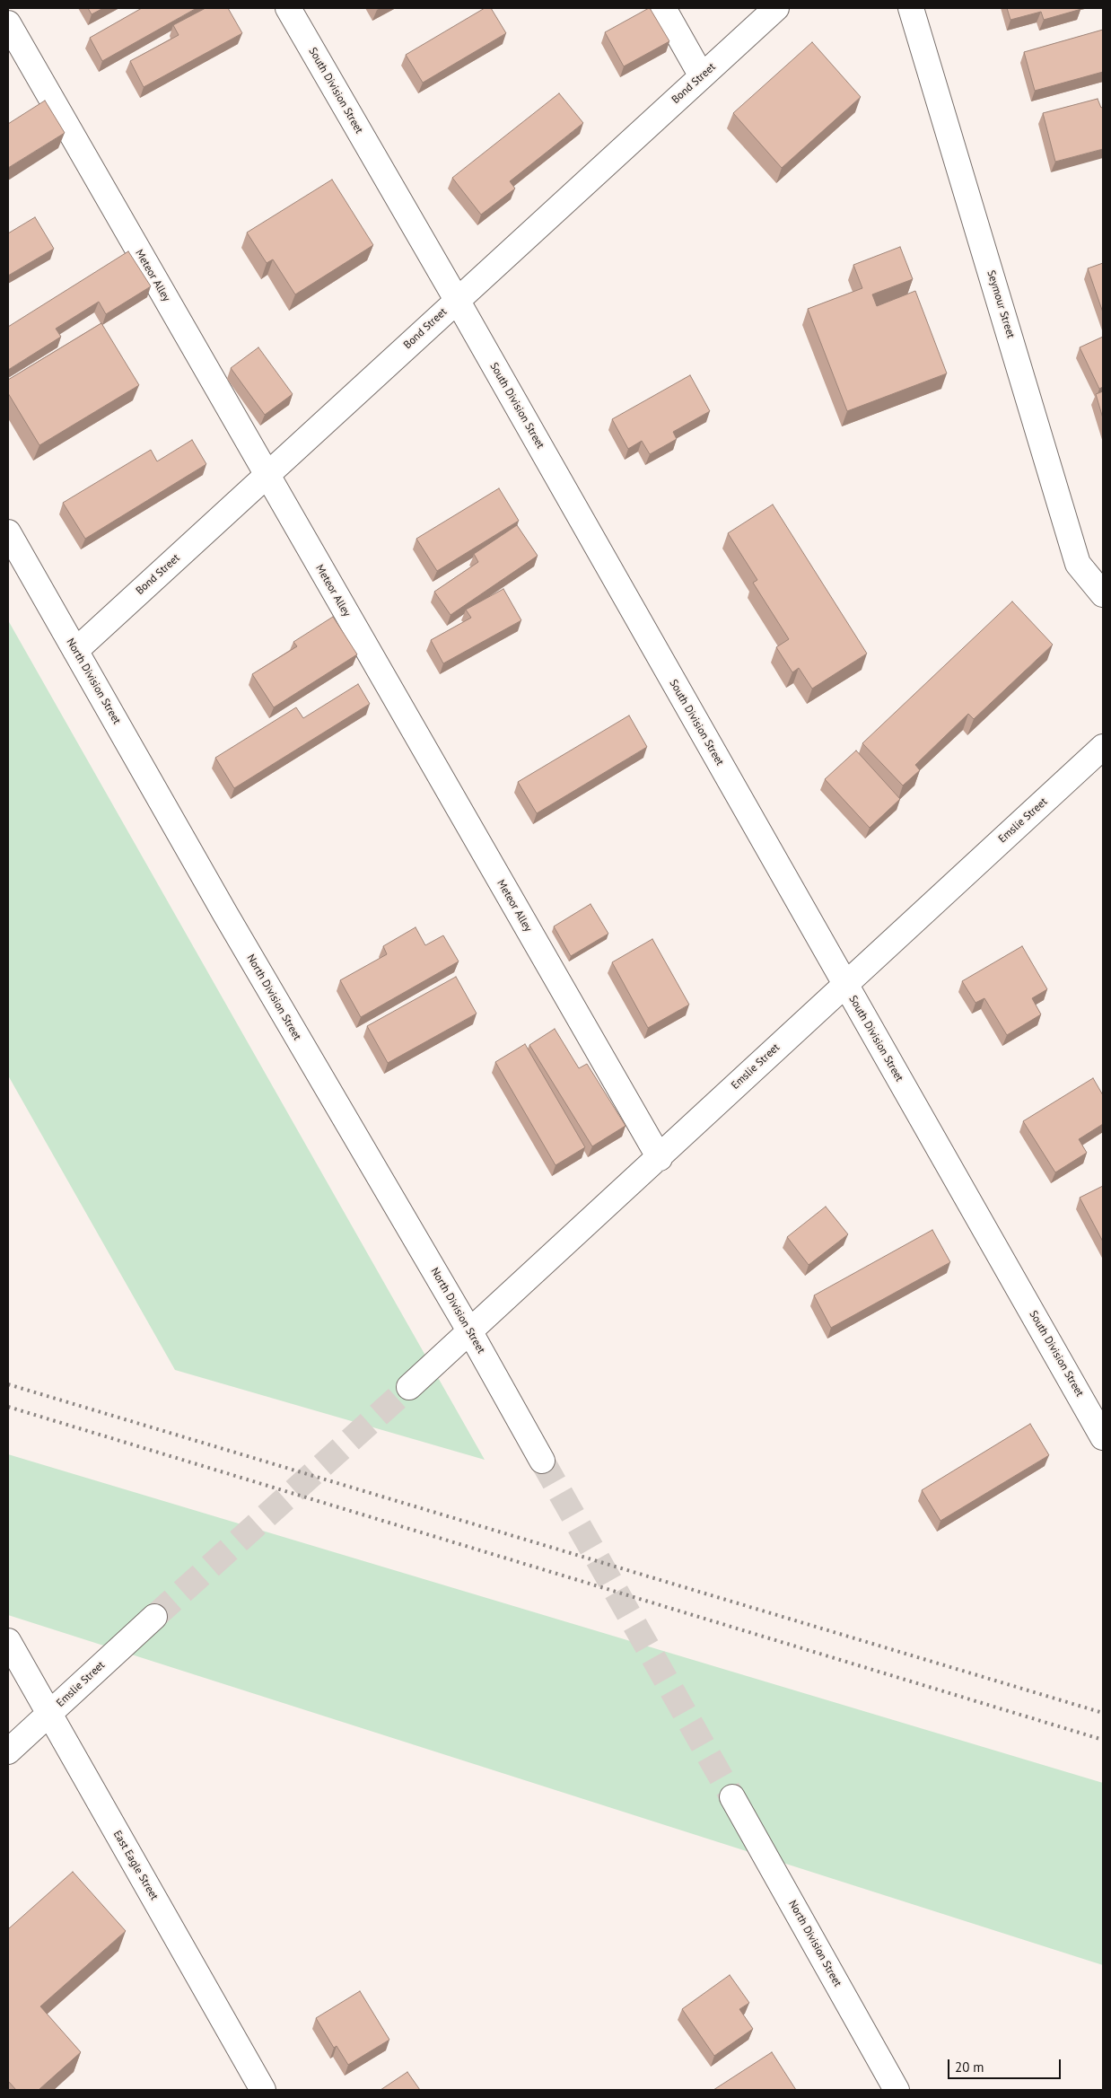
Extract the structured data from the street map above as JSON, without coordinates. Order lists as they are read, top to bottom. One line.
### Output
{"streets":{"street":["Bond Street","South Division Street","Meteor Alley","Seymour Street","North Division Street","Emslie Street","East Eagle Street"]},"crossings":[["Bond Street","South Division Street"],["Bond Street","Meteor Alley"],["Bond Street","North Division Street"],["South Division Street","Emslie Street"],["Meteor Alley","Emslie Street"],["North Division Street","Emslie Street"],["Emslie Street","East Eagle Street"]],"scale_bar":"20 m"}
